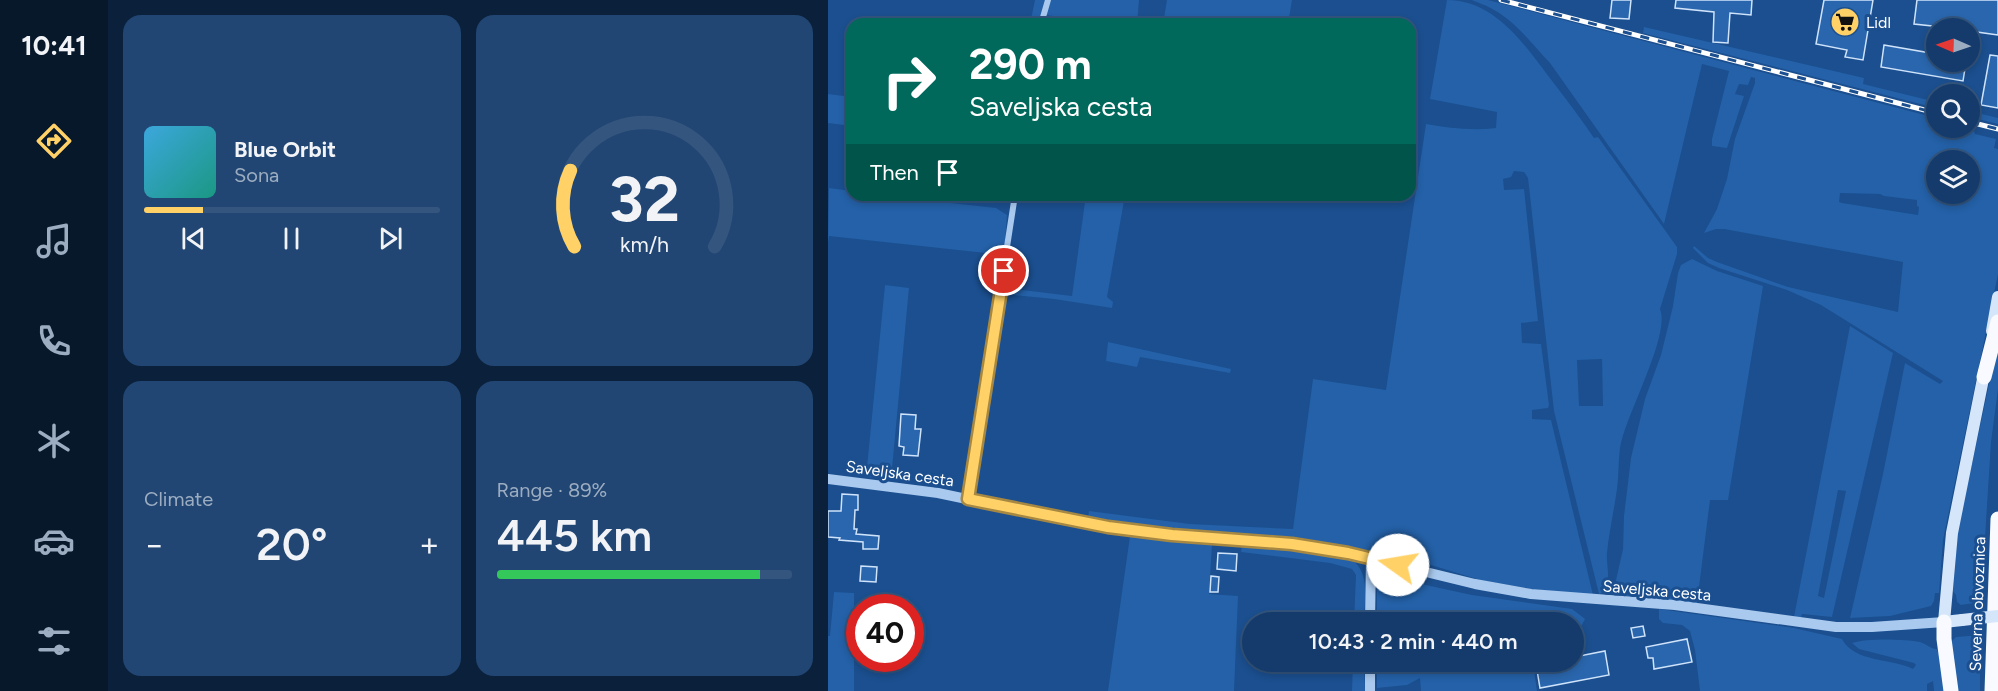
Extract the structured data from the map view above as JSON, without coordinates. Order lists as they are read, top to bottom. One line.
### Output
{"streets":{"highway":["Severna obvoznica"],"street":["Saveljska cesta"]},"places":{"supermarket":["Lidl"]},"north":"left","page":{"tabs":"10:41","turn":["290 m","Saveljska cesta"],"song":["Blue Orbit","Sona"],"then":"Then","tile":["Climate",["Range · 89%","445 km"]],"heat":["−","20°","+"],"limit":"40","trip":"10:43 · 2 min · 440 m","gauge":["32","km/h"]}}
